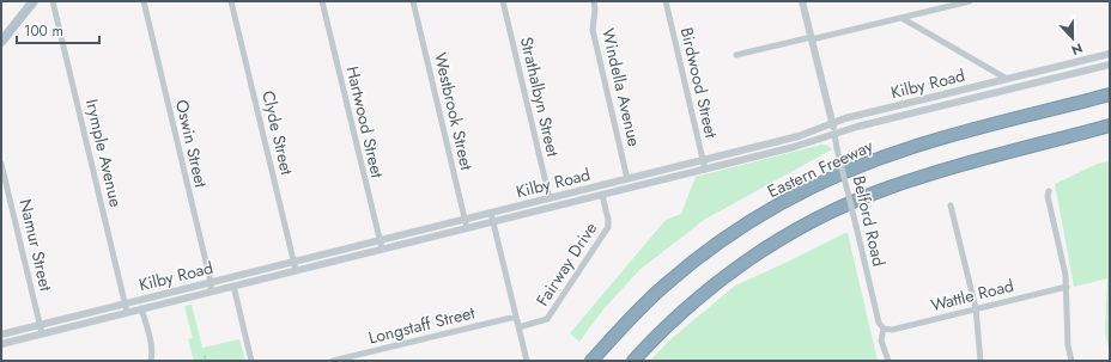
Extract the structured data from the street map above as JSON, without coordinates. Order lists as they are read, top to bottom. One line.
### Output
{"streets":{"highway":["Eastern Freeway"],"street":["Birdwood Street","Kilby Road","Windella Avenue","Strathalbyn Street","Westbrook Street","Hartwood Street","Clyde Street","Oswin Street","Irymple Avenue","Belford Road","Namur Street","Fairway Drive","Wattle Road","Longstaff Street"]},"crossings":[["Birdwood Street","Kilby Road"],["Kilby Road","Windella Avenue"],["Kilby Road","Strathalbyn Street"],["Kilby Road","Westbrook Street"],["Kilby Road","Hartwood Street"],["Kilby Road","Clyde Street"],["Kilby Road","Oswin Street"],["Kilby Road","Irymple Avenue"],["Kilby Road","Belford Road"],["Kilby Road","Namur Street"],["Kilby Road","Fairway Drive"],["Belford Road","Wattle Road"]],"scale_bar":"100 m","north":"bottom"}
